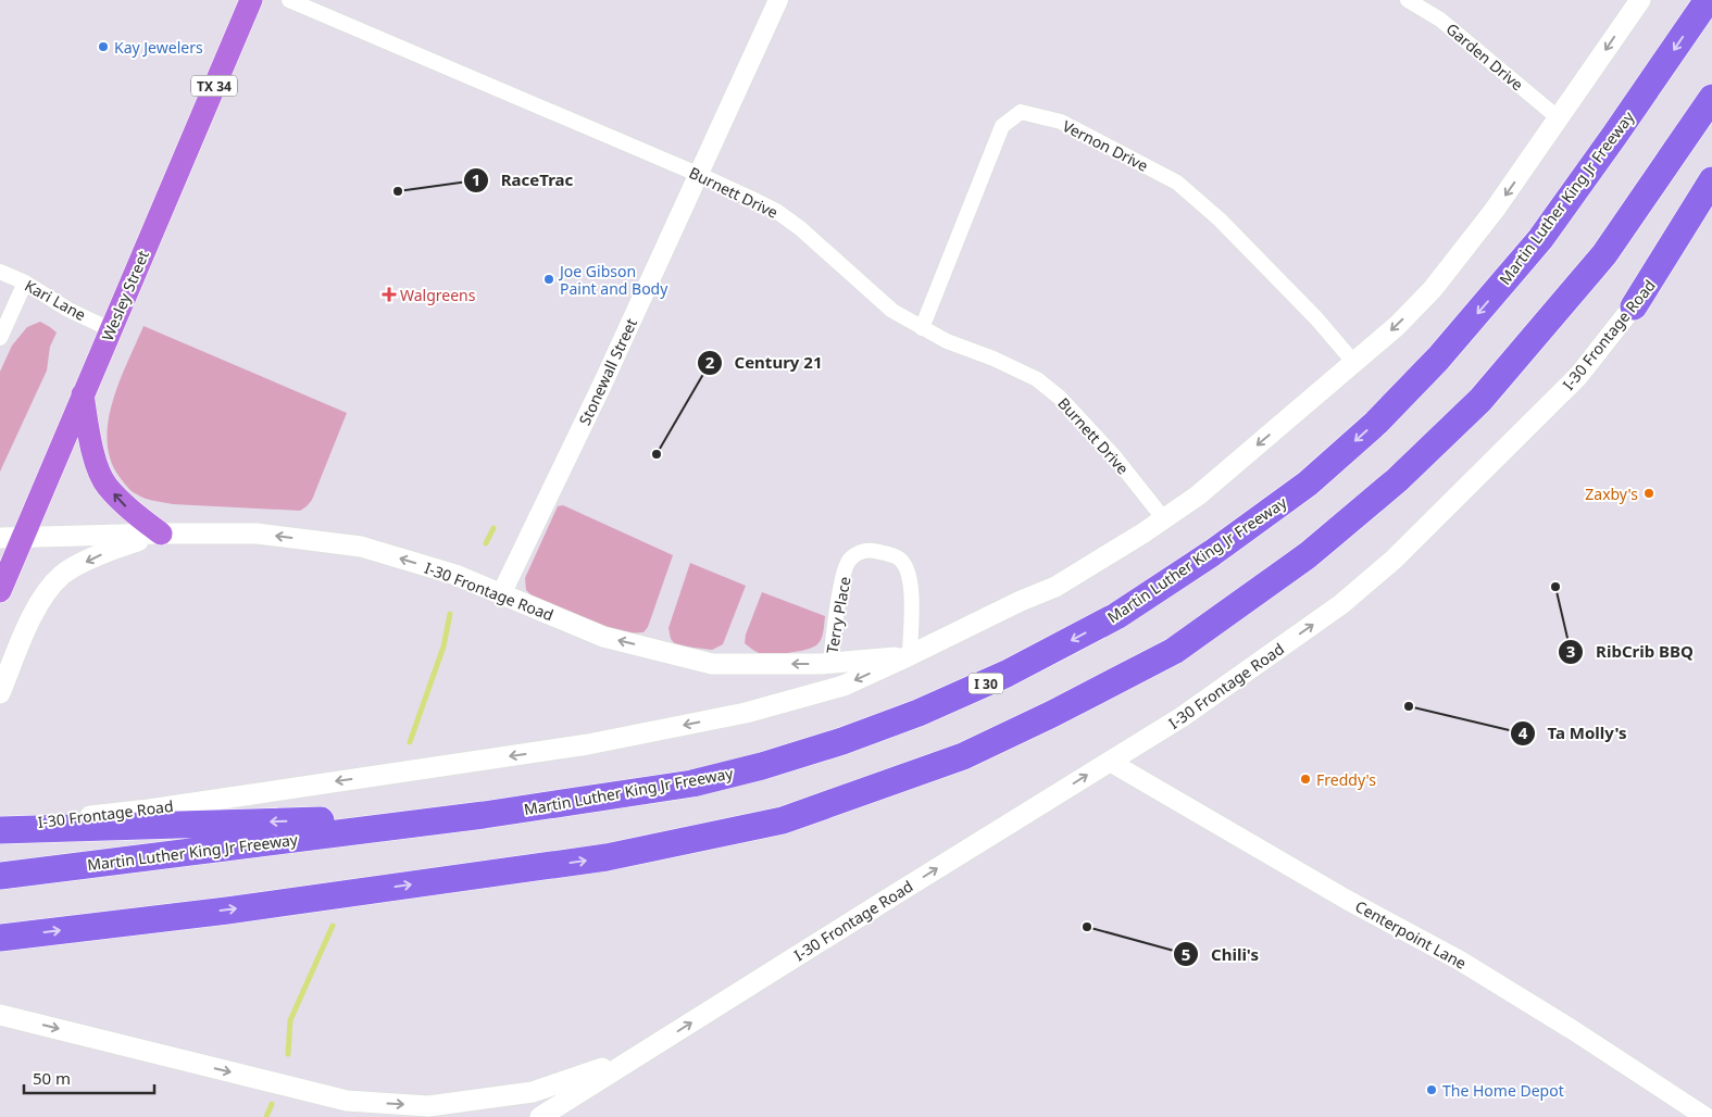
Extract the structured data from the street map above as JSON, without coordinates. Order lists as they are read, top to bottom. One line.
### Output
{"streets":{"highway":["Martin Luther King Jr Freeway","I 30"],"main road":["TX 34","Wesley Street","I-30 Frontage Road"],"street":["Garden Drive","Vernon Drive","Burnett Drive","Kari Lane","Stonewall Street","Terry Place","Centerpoint Lane"]},"crossings":[["Garden Drive","I-30 Frontage Road"],["Vernon Drive","Burnett Drive"],["Vernon Drive","I-30 Frontage Road"],["Burnett Drive","I-30 Frontage Road"],["Burnett Drive","Stonewall Street"],["Wesley Street","Kari Lane"],["Wesley Street","I-30 Frontage Road"],["I-30 Frontage Road","Stonewall Street"],["I-30 Frontage Road","Terry Place"],["I-30 Frontage Road","Centerpoint Lane"]],"places":{"other":["Kay Jewelers","RaceTrac","Joe Gibson Paint and Body","Century 21","Zaxby's","RibCrib BBQ","Ta Molly's","Freddy's","Chili's","The Home Depot"],"health":["Walgreens"]},"scale_bar":"50 m"}
